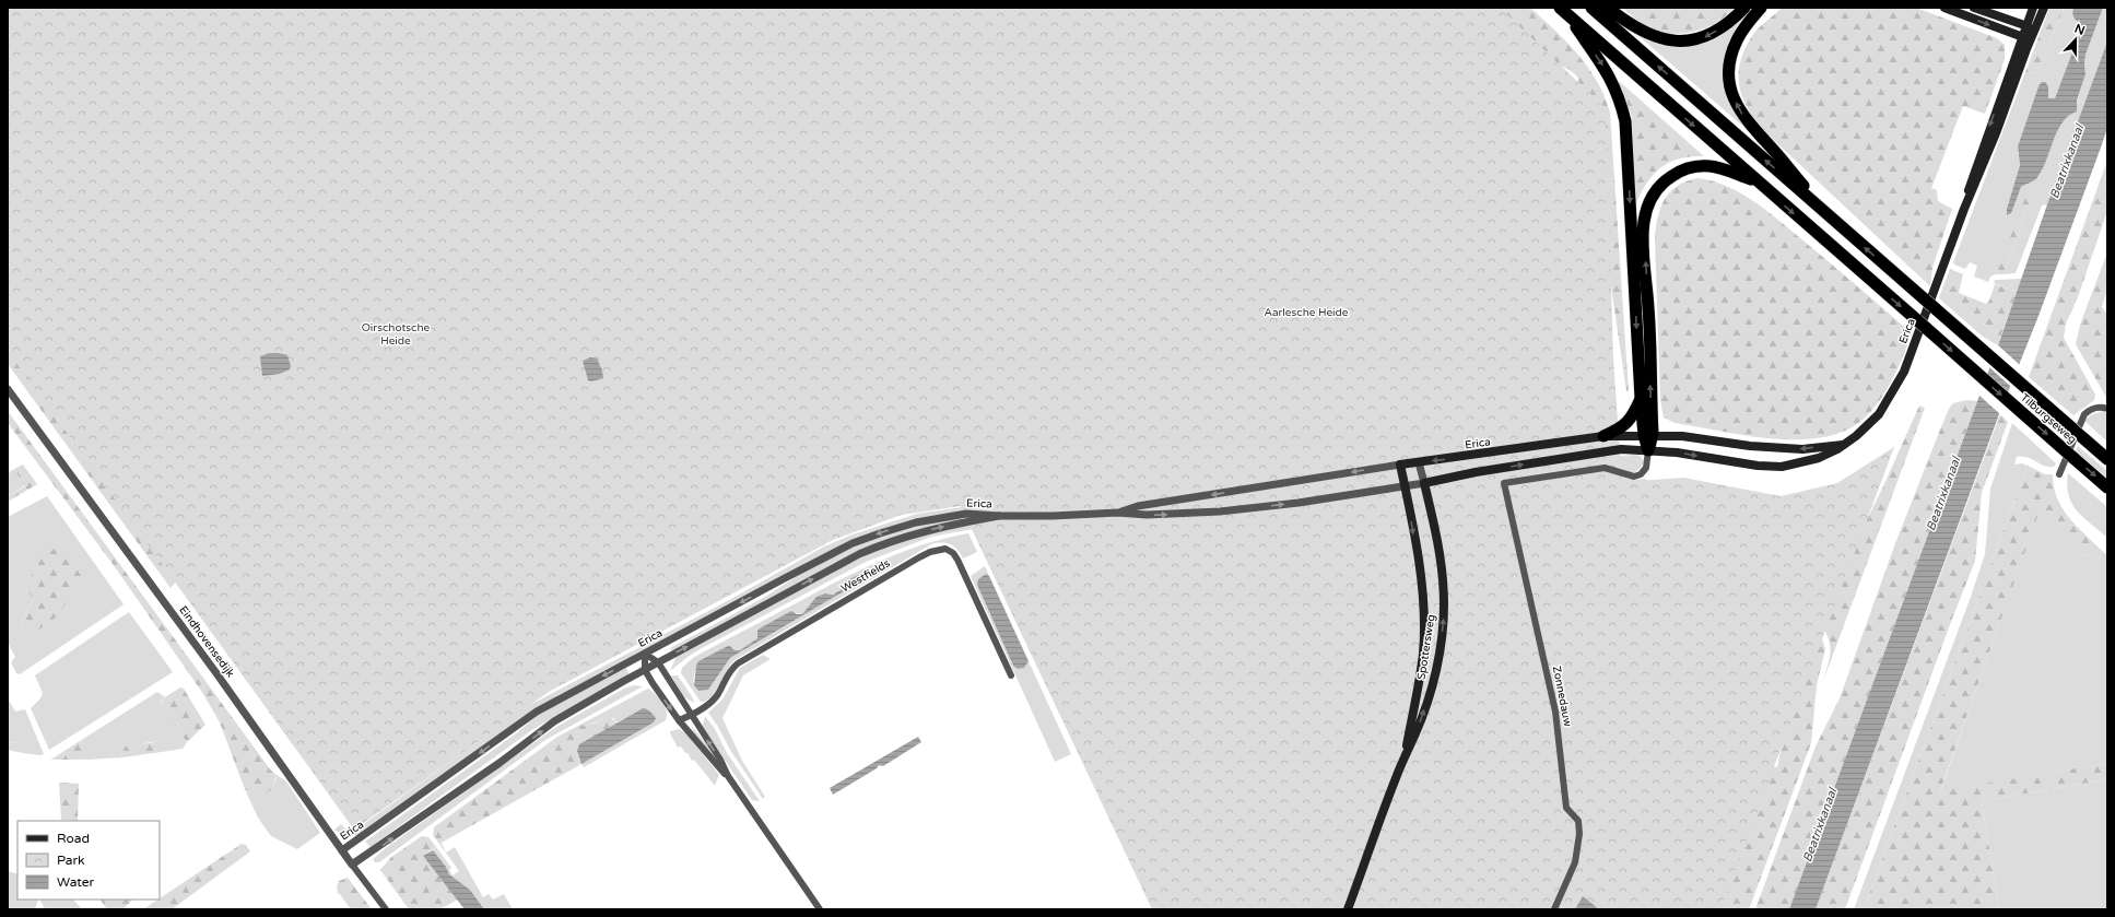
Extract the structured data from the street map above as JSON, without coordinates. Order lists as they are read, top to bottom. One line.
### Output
{"streets":{"highway":["Tilburgseweg"],"main road":["Erica","Spottersweg"],"street":["Westfields","Eindhovensedijk","Zonnedauw"]},"crossings":[["Erica","Eindhovensedijk"],["Erica","Spottersweg"],["Erica","Zonnedauw"]],"water":["Beatrixkanaal"],"parks":["Aarlesche Heide","Oirschotsche Heide"],"legend":["Road","Park","Water"],"north":"top"}
